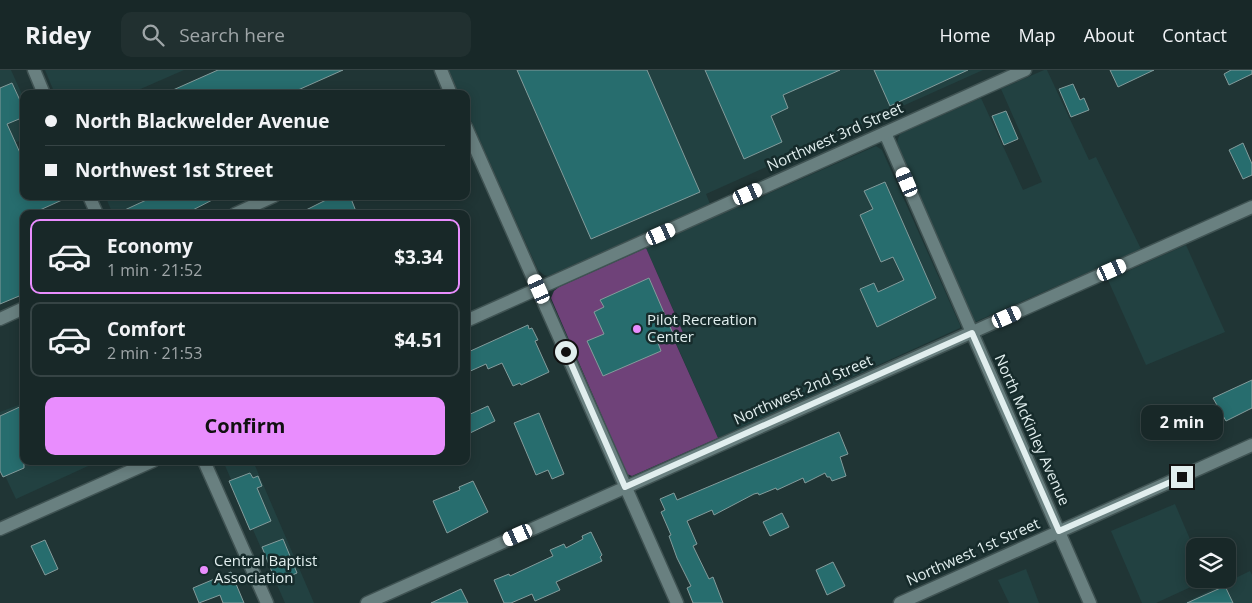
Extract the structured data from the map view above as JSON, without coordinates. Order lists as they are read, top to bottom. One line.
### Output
{"streets":{"street":["Northwest 3rd Street","Northwest 2nd Street","North McKinley Avenue","Northwest 1st Street"]},"crossings":[["Northwest 3rd Street","North McKinley Avenue"],["Northwest 2nd Street","North McKinley Avenue"],["North McKinley Avenue","Northwest 1st Street"]],"places":["Pilot Recreation Center","Central Baptist Association"],"page":{"header":"Ridey","search":"Search here","nav":["Home","Map","About","Contact"],"banner":["North Blackwelder Avenue","Northwest 1st Street"],"list":[{"name":"Economy","note":"1 min · 21:52","value":"$3.34"},{"name":"Comfort","note":"2 min · 21:53","value":"$4.51"}],"buttons":"Confirm","bubble":"2 min"}}
